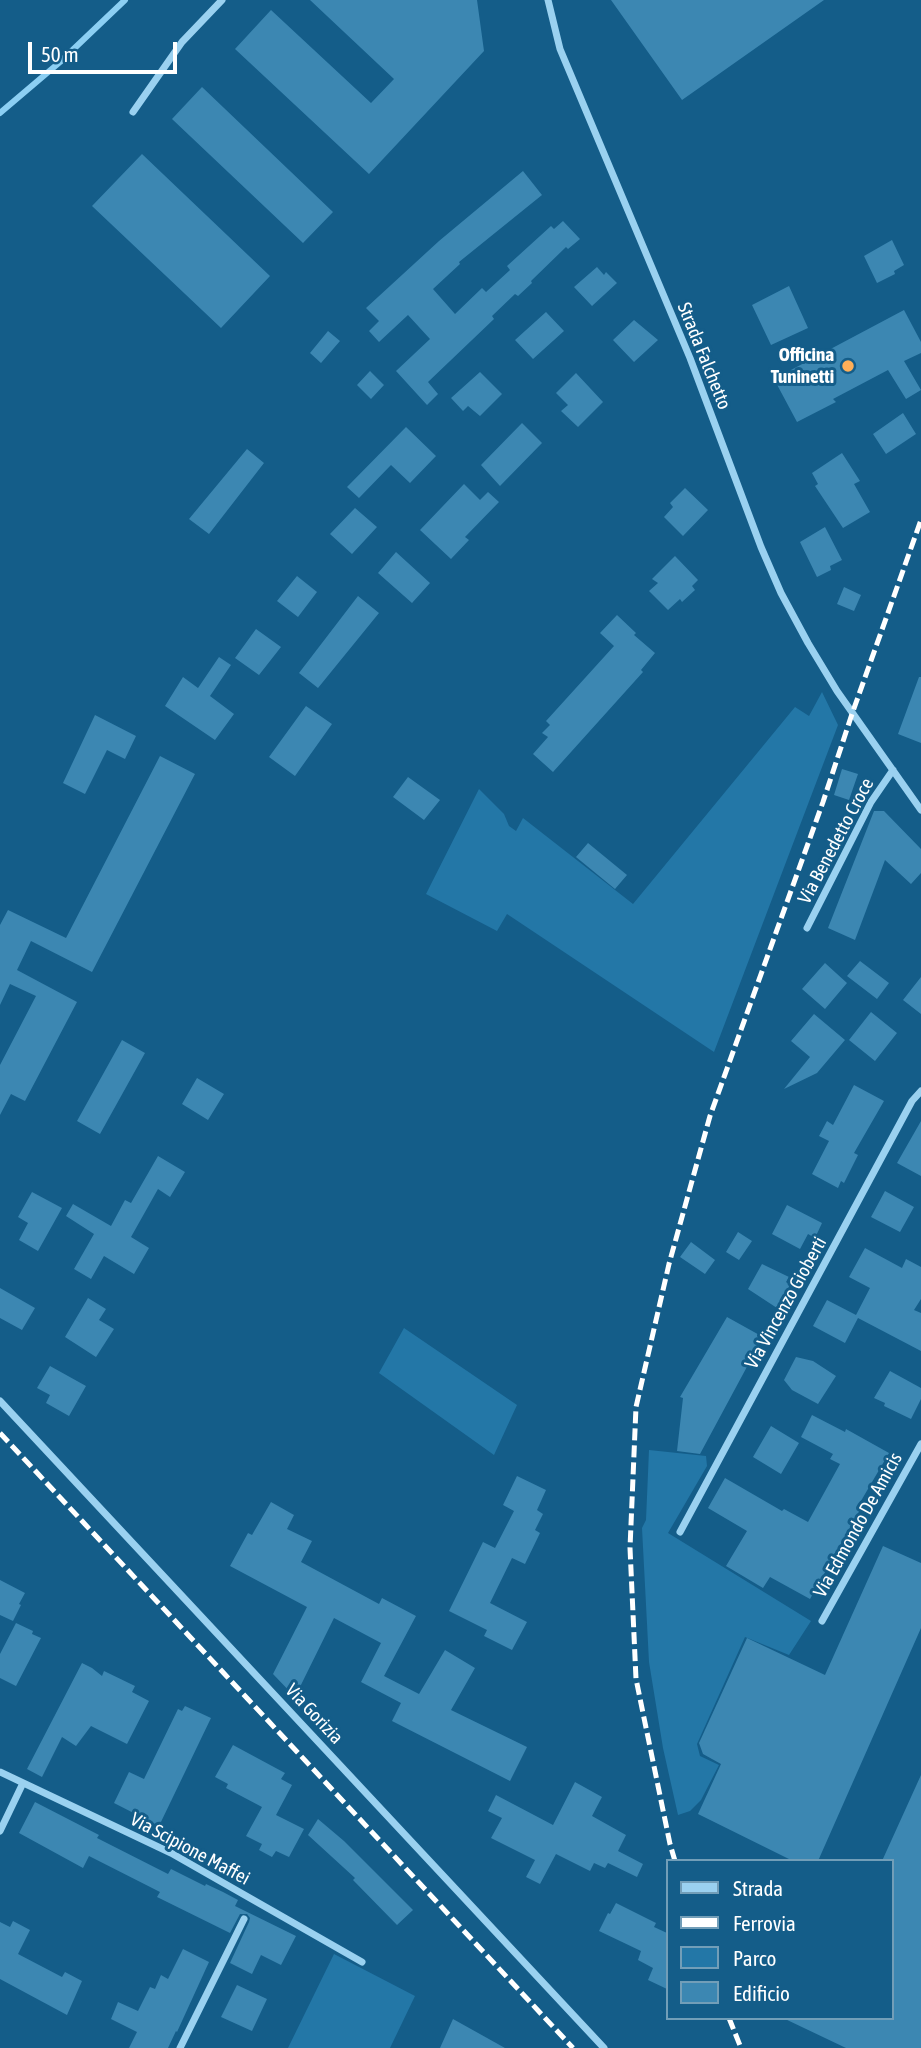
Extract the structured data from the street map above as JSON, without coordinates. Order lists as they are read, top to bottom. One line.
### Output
{"streets":{"street":["Strada Falchetto","Via Benedetto Croce","Via Vincenzo Gioberti","Via Edmondo De Amicis","Via Gorizia","Via Scipione Maffei"]},"crossings":[["Strada Falchetto","Via Benedetto Croce"]],"places":["Officina Tuninetti"],"legend":["Strada","Ferrovia","Parco","Edificio"],"scale_bar":"50 m"}
